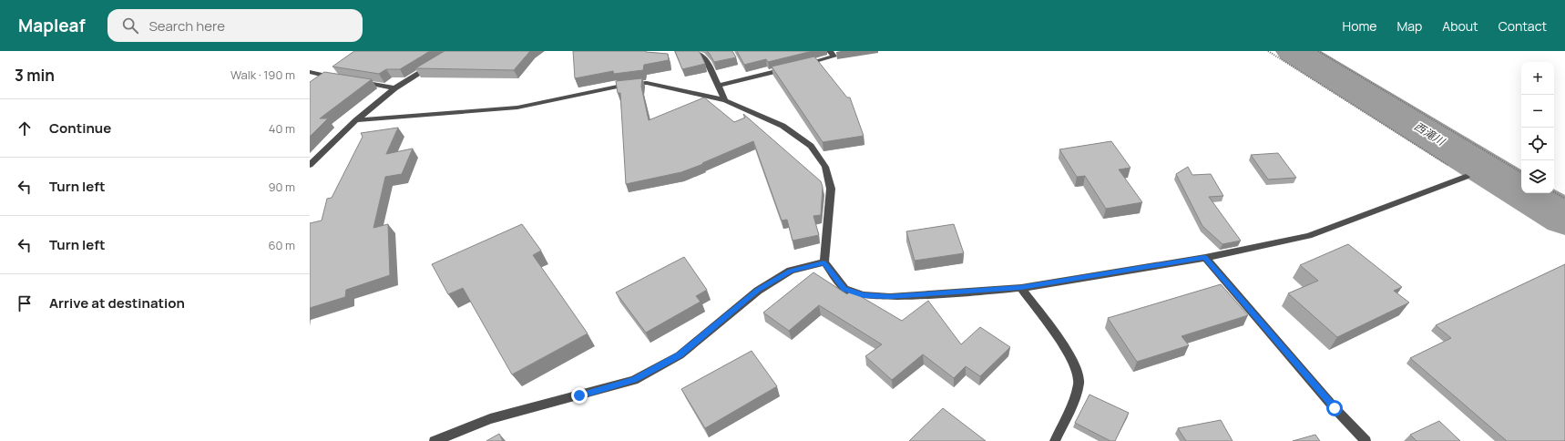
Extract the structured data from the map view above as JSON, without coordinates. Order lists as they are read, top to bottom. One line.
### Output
{"water":["西滝川"],"page":{"header":"Mapleaf","search":"Search here","nav":["Home","Map","About","Contact"],"heading":["3 min","Walk · 190 m"],"map_buttons":["+","−"],"list":[["Continue","40 m"],["Turn left","90 m"],["Turn left","60 m"],"Arrive at destination"]}}
